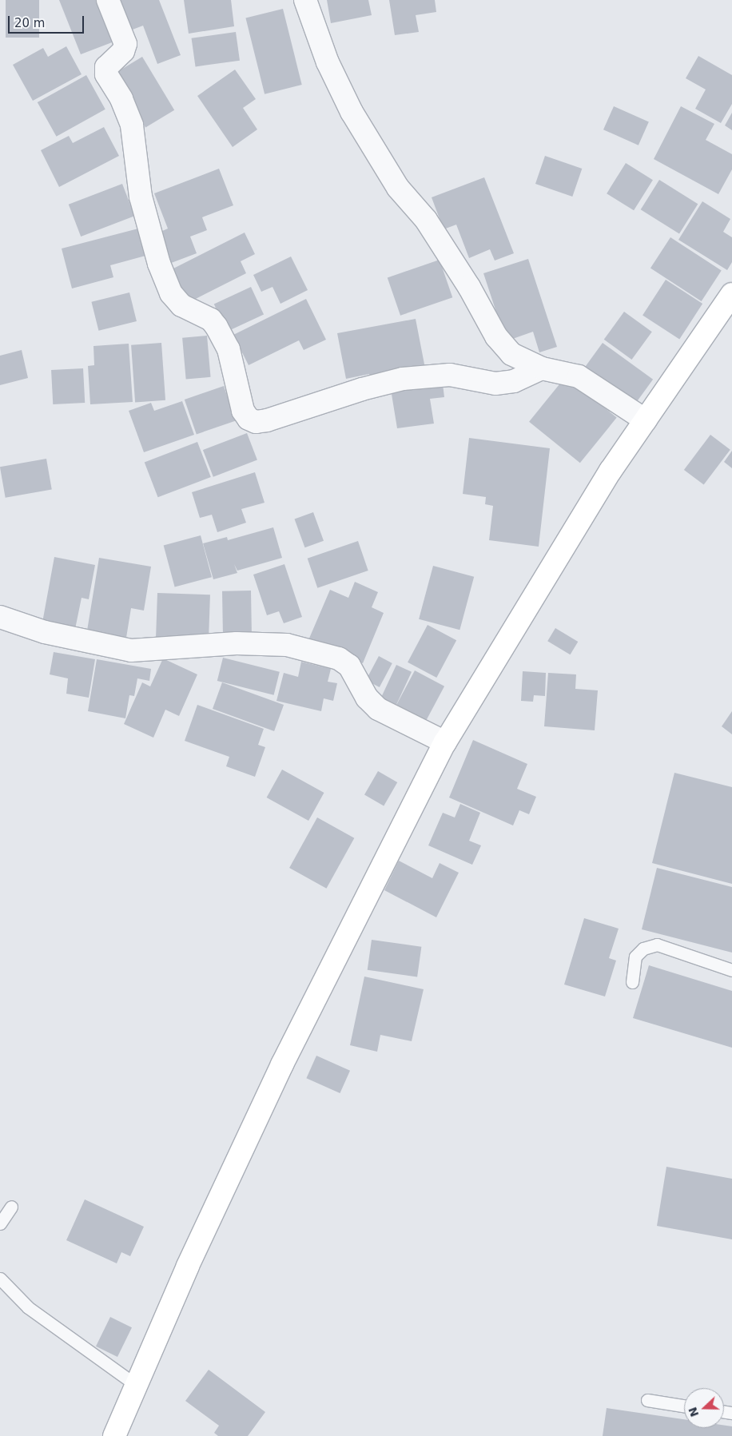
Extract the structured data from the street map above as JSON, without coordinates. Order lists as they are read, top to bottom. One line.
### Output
{"scale_bar":"20 m","north":"left"}
